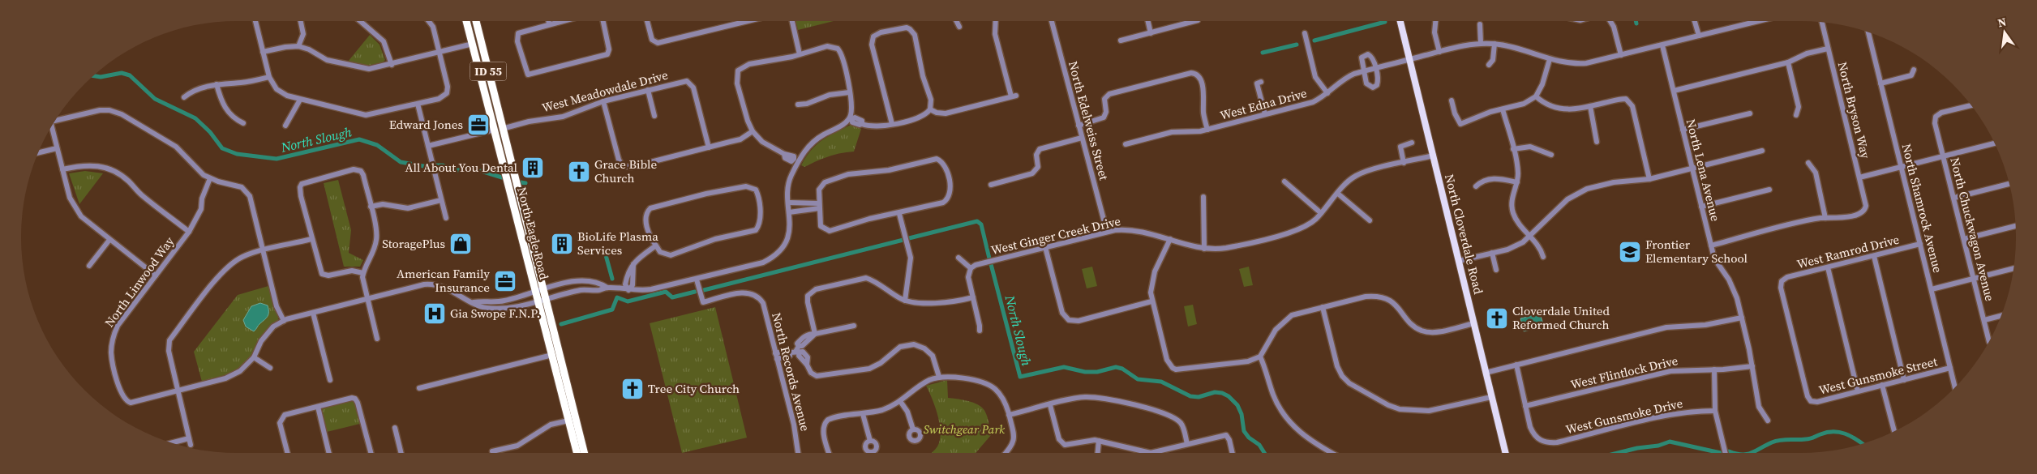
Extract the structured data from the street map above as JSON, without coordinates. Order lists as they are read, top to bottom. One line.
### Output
{"streets":{"highway":["ID 55","North Eagle Road"],"main road":["North Cloverdale Road"],"street":["West Meadowdale Drive","West Edna Drive","North Bryson Way","North Edelweiss Street","North Lena Avenue","North Shamrock Avenue","North Chuckwagon Avenue","West Ginger Creek Drive","West Ramrod Drive","North Linwood Way","North Records Avenue","West Flintlock Drive","West Gunsmoke Street","West Gunsmoke Drive"]},"crossings":[["ID 55","West Meadowdale Drive"],["ID 55","North Eagle Road"],["West Meadowdale Drive","North Eagle Road"],["West Edna Drive","North Lena Avenue"],["West Edna Drive","North Cloverdale Road"],["North Edelweiss Street","West Ginger Creek Drive"],["North Lena Avenue","West Flintlock Drive"],["North Shamrock Avenue","West Ramrod Drive"],["North Shamrock Avenue","West Gunsmoke Street"],["North Cloverdale Road","West Ginger Creek Drive"],["West Ramrod Drive","West Gunsmoke Street"],["West Flintlock Drive","West Gunsmoke Drive"]],"water":["North Slough"],"parks":["Switchgear Park"],"places":{"office":["Edward Jones","American Family Insurance"],"building":["All About You Dental","BioLife Plasma Services"],"church":["Grace Bible Church","Cloverdale United Reformed Church","Tree City Church"],"shop":["StoragePlus"],"school or university":["Frontier Elementary School"],"hospital":["Gia Swope F.N.P."]},"north":"top"}
